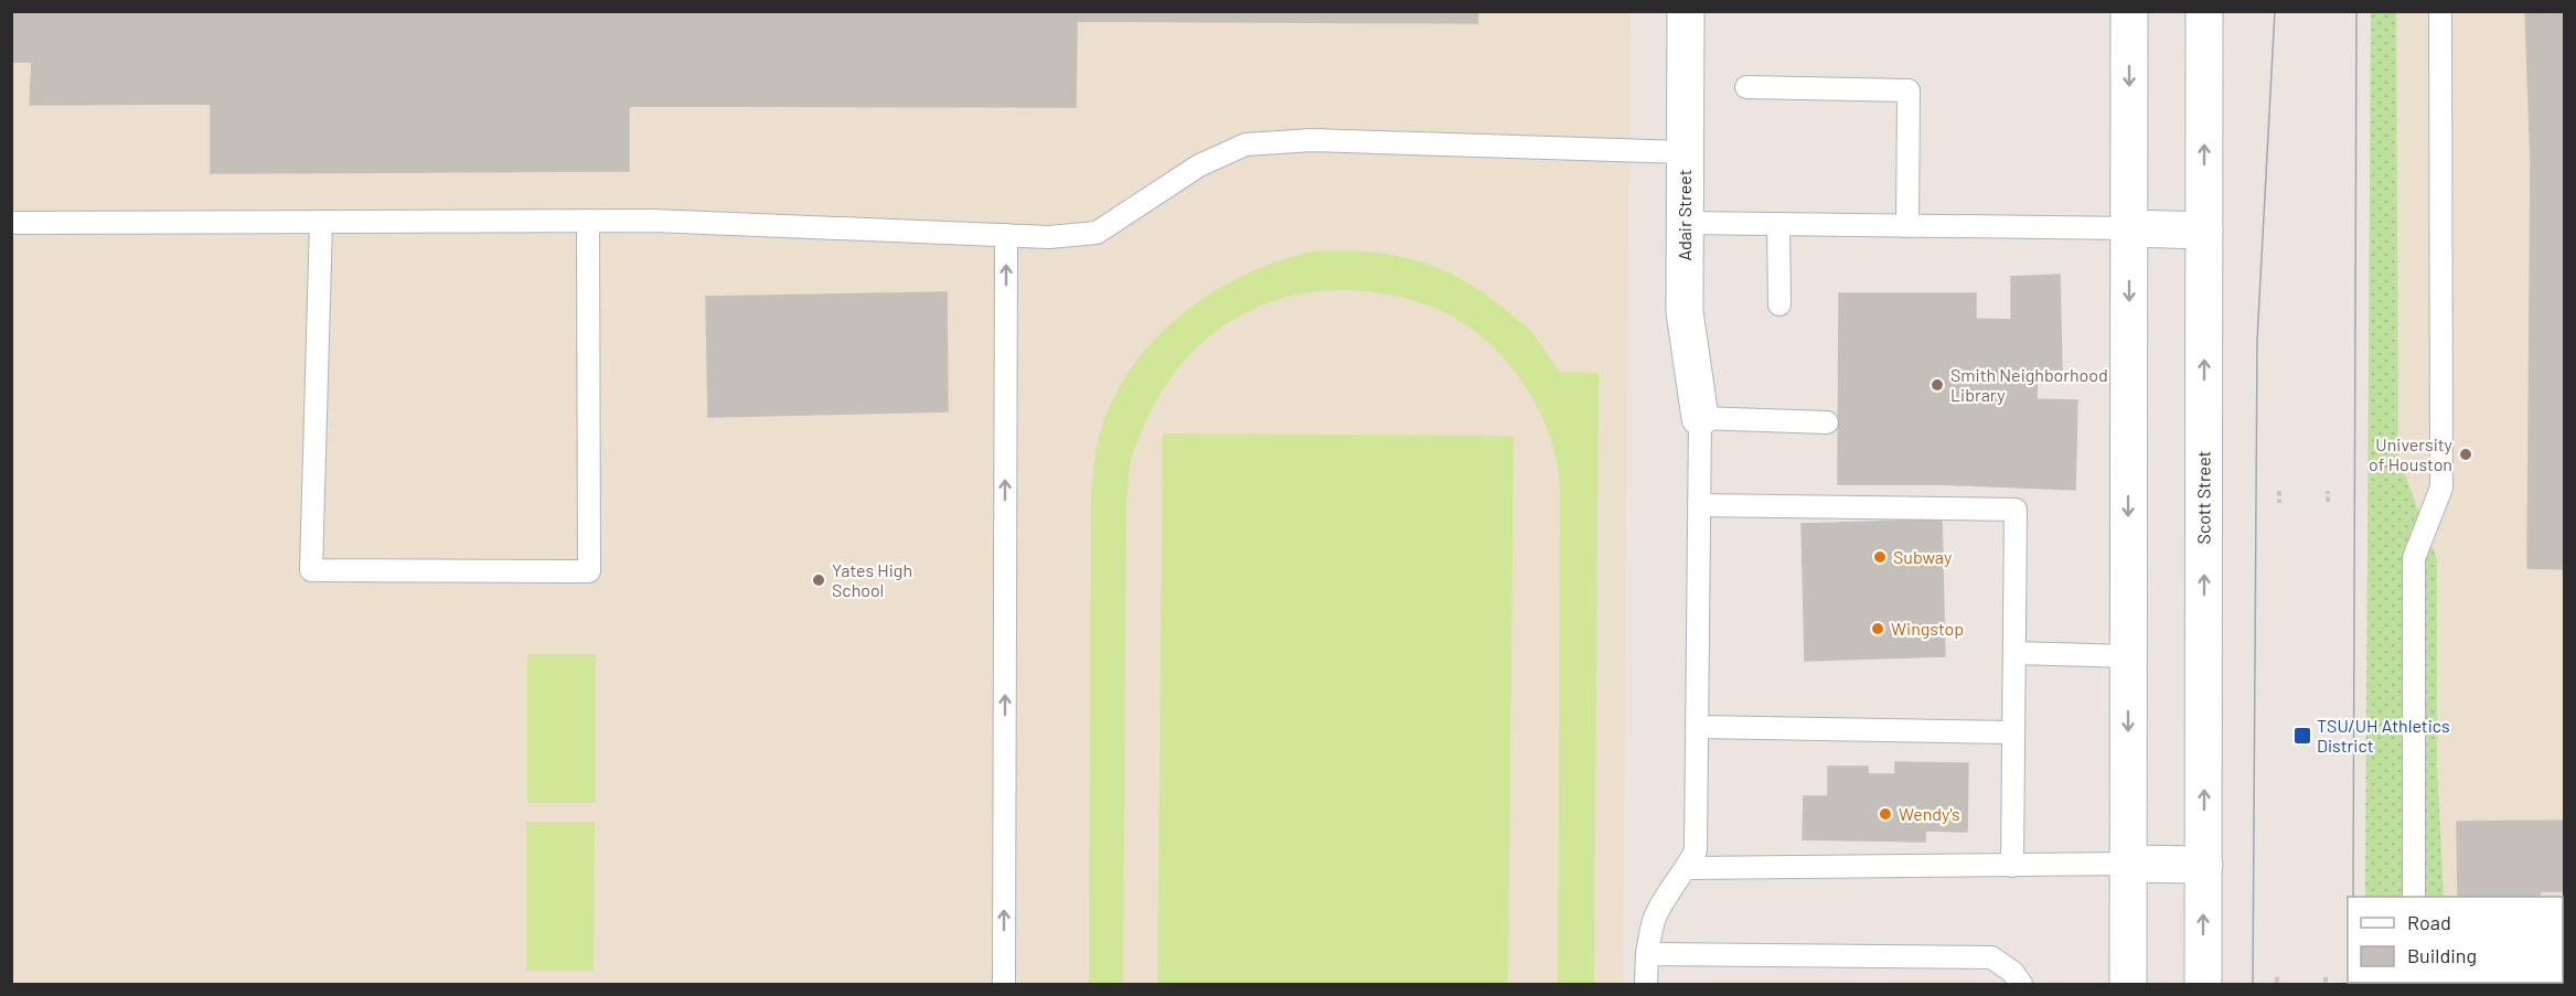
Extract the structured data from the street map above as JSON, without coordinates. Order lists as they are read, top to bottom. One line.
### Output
{"streets":{"main road":["Adair Street","Scott Street"]},"places":{"other":["Smith Neighborhood Library","University of Houston","Subway","Yates High School","Wingstop","Wendy's"],"transit":["TSU/UH Athletics District"]},"legend":["Road","Building"]}
